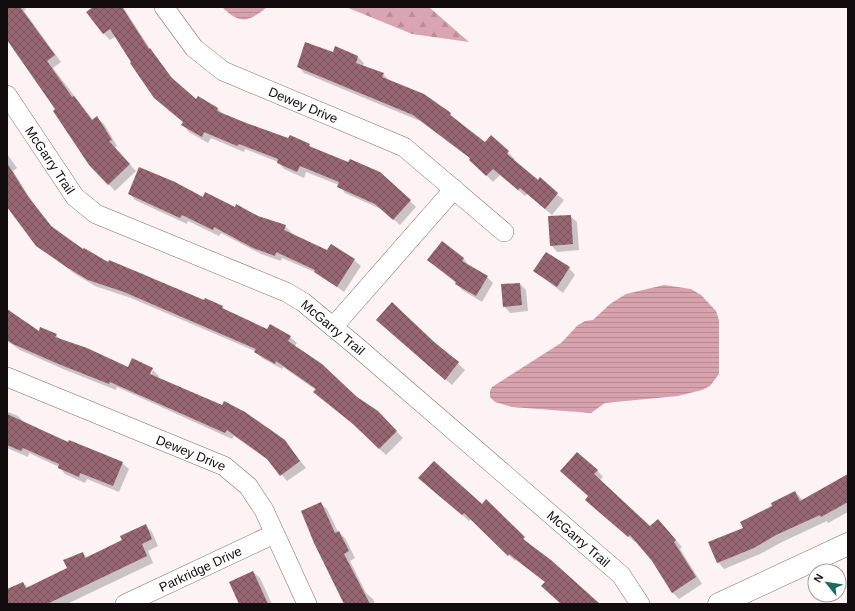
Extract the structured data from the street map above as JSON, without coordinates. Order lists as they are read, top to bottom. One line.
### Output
{"streets":{"street":["Dewey Drive","McGarry Trail","Parkridge Drive"]},"crossings":[["Dewey Drive","Parkridge Drive"]],"north":"top left"}
